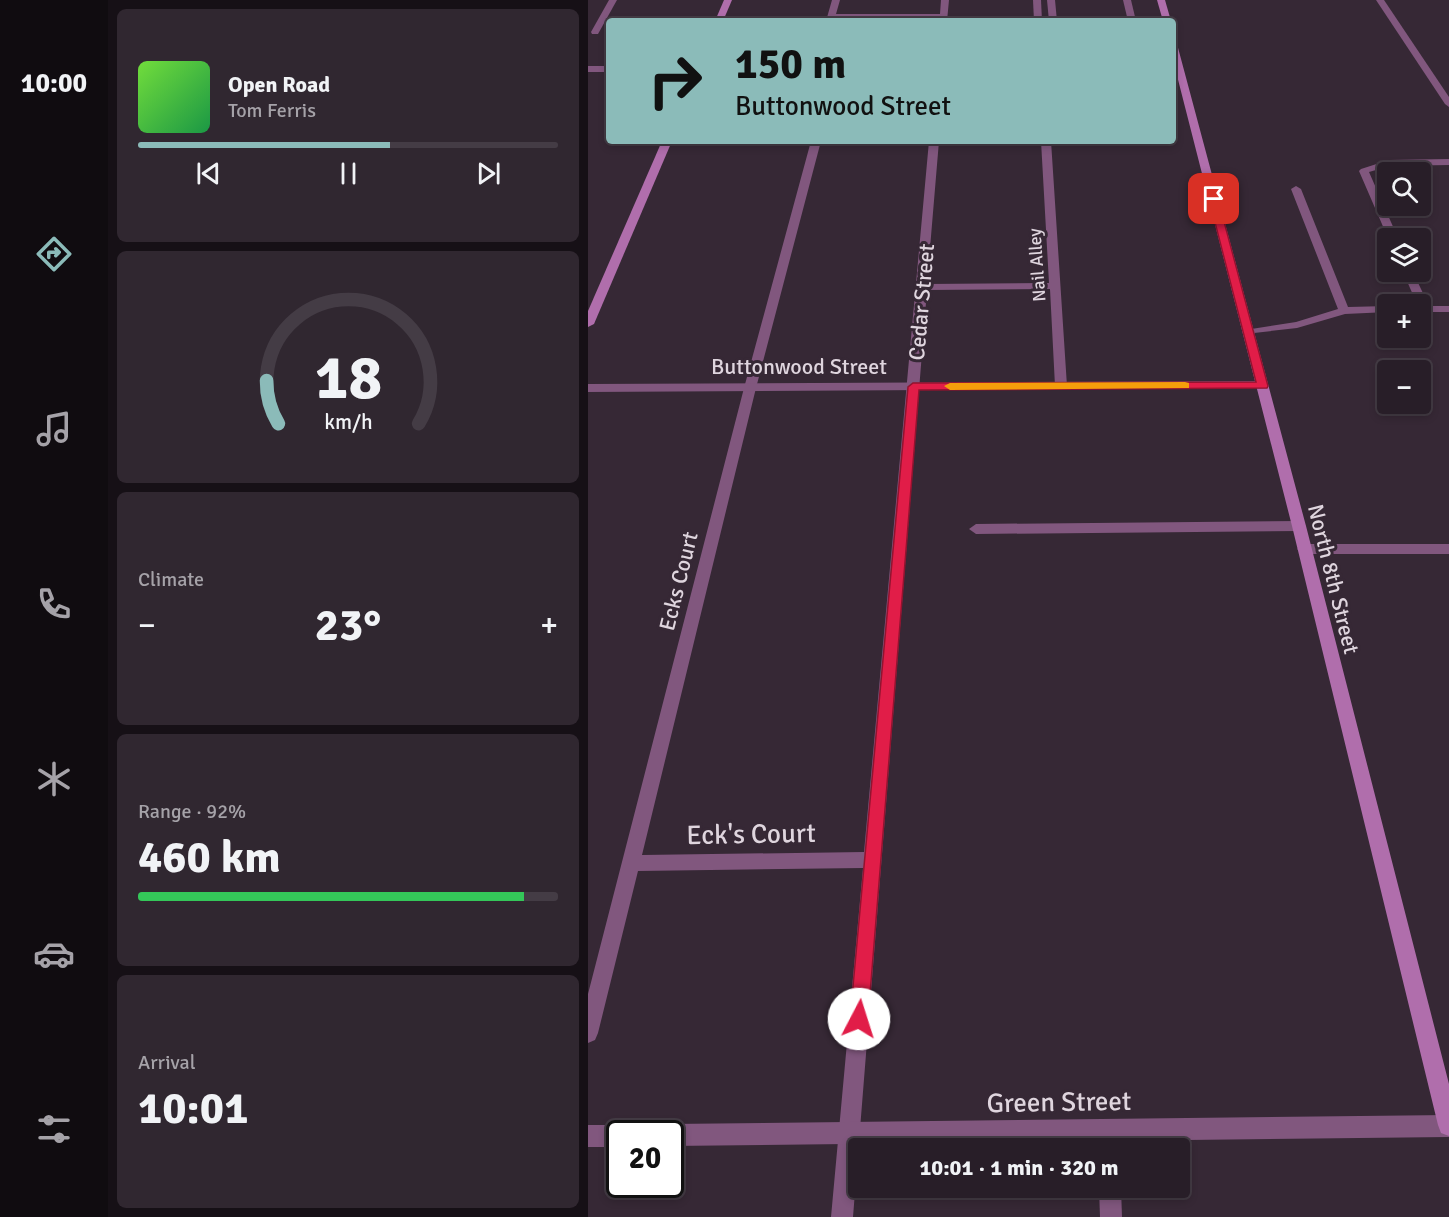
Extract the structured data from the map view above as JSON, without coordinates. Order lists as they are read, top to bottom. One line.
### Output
{"streets":{"main road":["North 8th Street"],"street":["Nail Alley","Cedar Street","Buttonwood Street","Ecks Court","Eck's Court","Green Street"]},"crossings":[["Nail Alley","Buttonwood Street"],["Cedar Street","Buttonwood Street"],["Cedar Street","Eck's Court"],["Cedar Street","Green Street"],["Buttonwood Street","North 8th Street"],["Buttonwood Street","Ecks Court"],["North 8th Street","Green Street"],["Ecks Court","Eck's Court"]],"page":{"tabs":"10:00","turn":["150 m","Buttonwood Street"],"song":["Open Road","Tom Ferris"],"map_buttons":["+","−"],"tile":["Climate",["Range · 92%","460 km"],["Arrival","10:01"]],"heat":["−","23°","+"],"limit":"20","trip":"10:01 · 1 min · 320 m","gauge":["18","km/h"]}}
